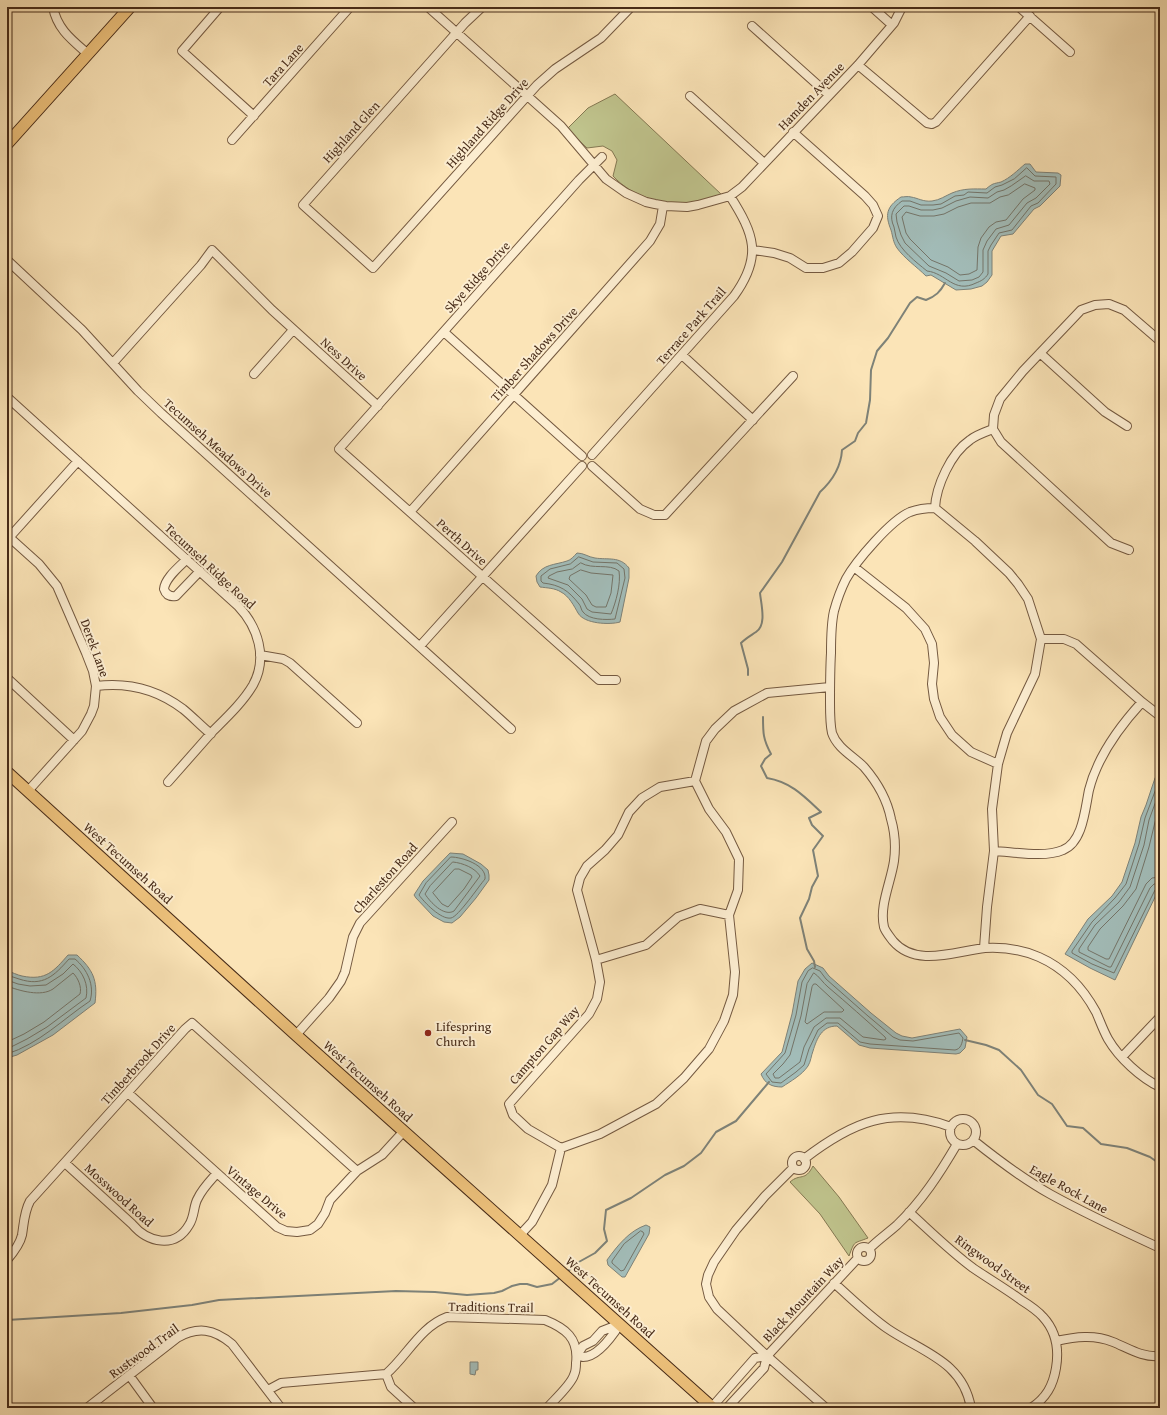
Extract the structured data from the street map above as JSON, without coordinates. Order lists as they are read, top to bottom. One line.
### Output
{"streets":{"main road":["West Tecumseh Road"],"street":["Tara Lane","Hamden Avenue","Highland Ridge Drive","Highland Glen","Skye Ridge Drive","Terrace Park Trail","Timber Shadows Drive","Ness Drive","Tecumseh Meadows Drive","Perth Drive","Tecumseh Ridge Road","Derek Lane","Charleston Road","Campton Gap Way","Timberbrook Drive","Eagle Rock Lane","Vintage Drive","Mosswood Road","Ringwood Street","Black Mountain Way","Traditions Trail","Rustwood Trail"]},"crossings":[["Hamden Avenue","Terrace Park Trail"],["Highland Ridge Drive","Highland Glen"],["Skye Ridge Drive","Ness Drive"],["Skye Ridge Drive","Perth Drive"],["Timber Shadows Drive","Perth Drive"],["Ness Drive","Tecumseh Meadows Drive"],["Ness Drive","Perth Drive"],["Derek Lane","West Tecumseh Road"],["West Tecumseh Road","Charleston Road"],["West Tecumseh Road","Vintage Drive"],["West Tecumseh Road","Black Mountain Way"],["Timberbrook Drive","Vintage Drive"],["Timberbrook Drive","Mosswood Road"],["Eagle Rock Lane","Black Mountain Way"],["Vintage Drive","Mosswood Road"],["Ringwood Street","Black Mountain Way"]],"places":["Lifespring Church"]}
